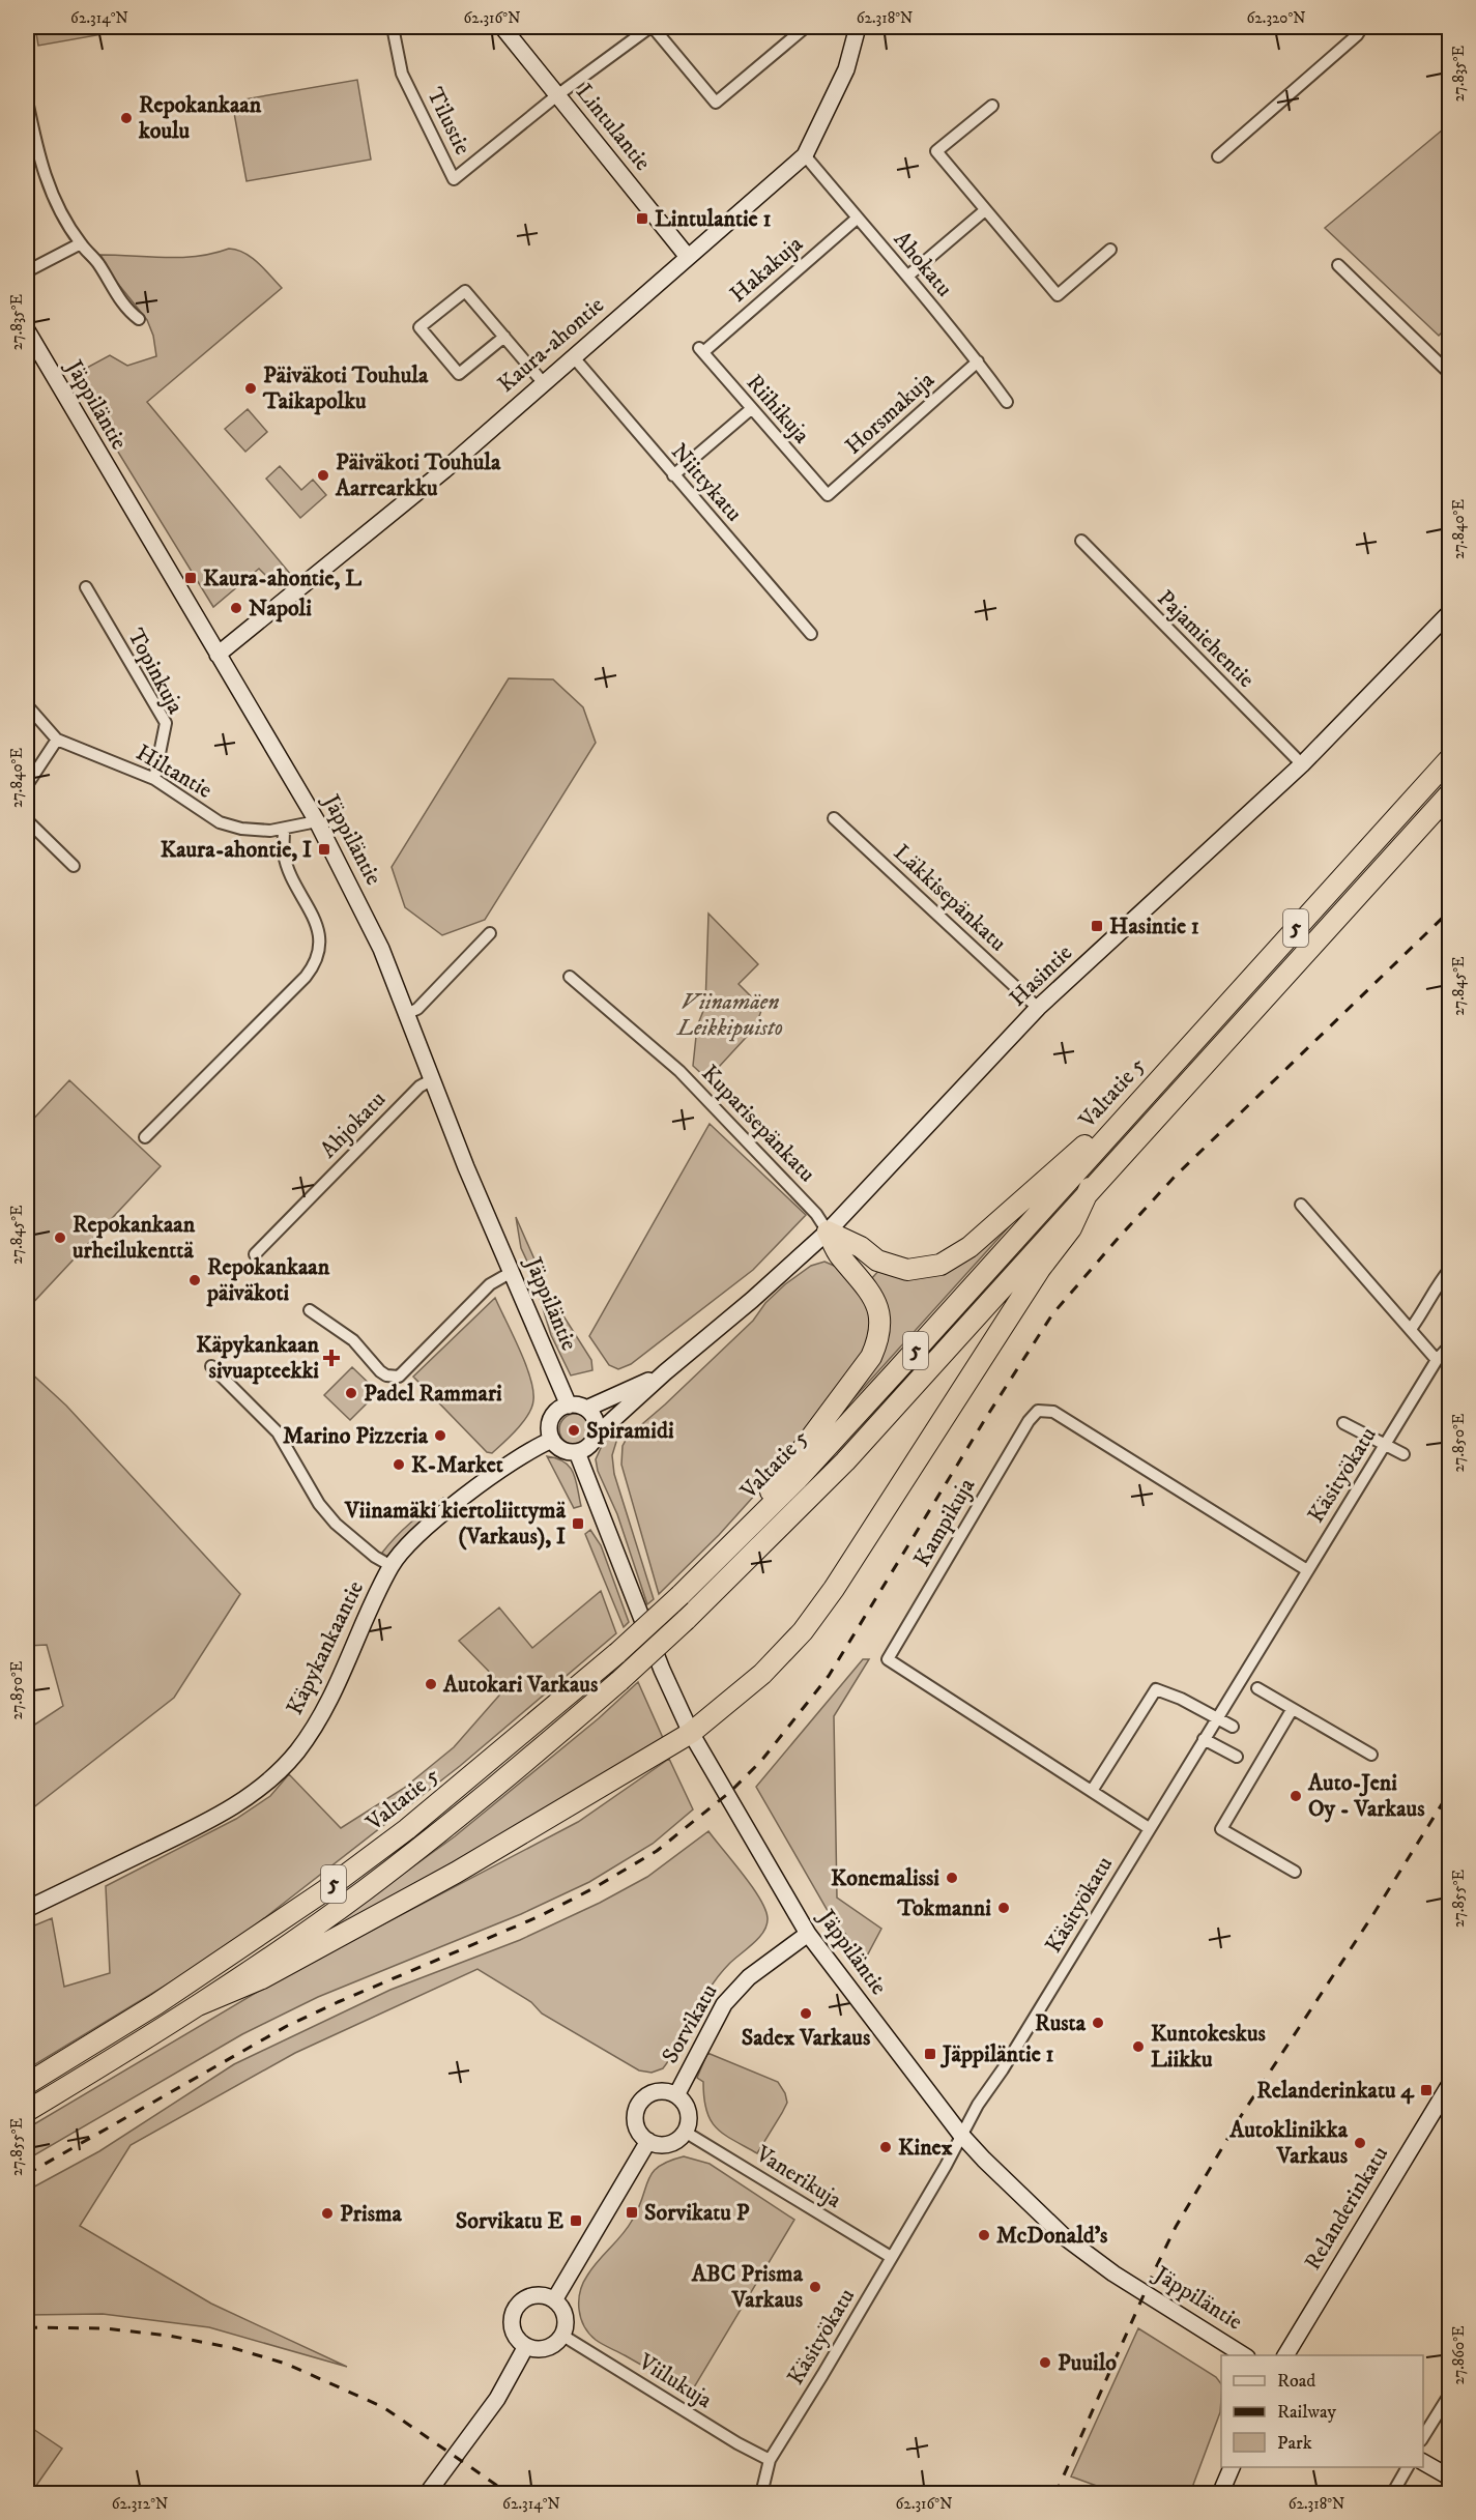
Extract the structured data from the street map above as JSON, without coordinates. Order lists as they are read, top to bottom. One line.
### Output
{"streets":{"highway":["5","Valtatie 5"],"street":["Tilustie","Lintulantie","Ahokatu","Hakakuja","Kaura-ahontie","Jäppiläntie","Riihikuja","Horsmakuja","Niittykatu","Pajamiehentie","Topinkuja","Hiltantie","Läkkisepänkatu","Hasintie","Kuparisepänkatu","Ahjokatu","Käsityökatu","Kampikuja","Käpykankaantie","Sorvikatu","Vanerikuja","Relanderinkatu","Viilukuja"]},"crossings":[["Tilustie","Lintulantie"],["Lintulantie","Kaura-ahontie"],["Ahokatu","Hakakuja"],["Ahokatu","Kaura-ahontie"],["Ahokatu","Horsmakuja"],["Hakakuja","Riihikuja"],["Kaura-ahontie","Jäppiläntie"],["Kaura-ahontie","Niittykatu"],["Jäppiläntie","Hiltantie"],["Jäppiläntie","Hasintie"],["Jäppiläntie","Ahjokatu"],["Jäppiläntie","Käsityökatu"],["Jäppiläntie","Käpykankaantie"],["Jäppiläntie","Sorvikatu"],["Riihikuja","Horsmakuja"],["Pajamiehentie","Hasintie"],["Topinkuja","Hiltantie"],["Läkkisepänkatu","Hasintie"],["Hasintie","Kuparisepänkatu"],["Hasintie","Käpykankaantie"],["Käsityökatu","Kampikuja"],["Käsityökatu","Vanerikuja"],["Käsityökatu","Viilukuja"],["Sorvikatu","Vanerikuja"]],"parks":["Viinamäen Leikkipuisto"],"places":{"other":["Repokankaan koulu","Päiväkoti Touhula Taikapolku","Päiväkoti Touhula Aarrearkku","Napoli","Repokankaan urheilukenttä","Repokankaan päiväkoti","Padel Rammari","Spiramidi","Marino Pizzeria","K-Market","Autokari Varkaus","Auto-Jeni Oy - Varkaus","Konemalissi","Tokmanni","Sadex Varkaus","Rusta","Kuntokeskus Liikku","Autoklinikka Varkaus","Kinex","Prisma","McDonald's","ABC Prisma Varkaus","Puuilo"],"transit":["Lintulantie 1","Kaura-ahontie, L","Kaura-ahontie, I","Hasintie 1","Viinamäki kiertoliittymä (Varkaus), I","Jäppiläntie 1","Relanderinkatu 4","Sorvikatu P","Sorvikatu E"],"health":["Käpykankaan sivuapteekki"]},"legend":["Road","Railway","Park"],"coordinates":["62.314°N","62.316°N","62.318°N","62.320°N","27.835°E","27.840°E","27.845°E","27.850°E","27.855°E","27.860°E","62.312°N"]}
